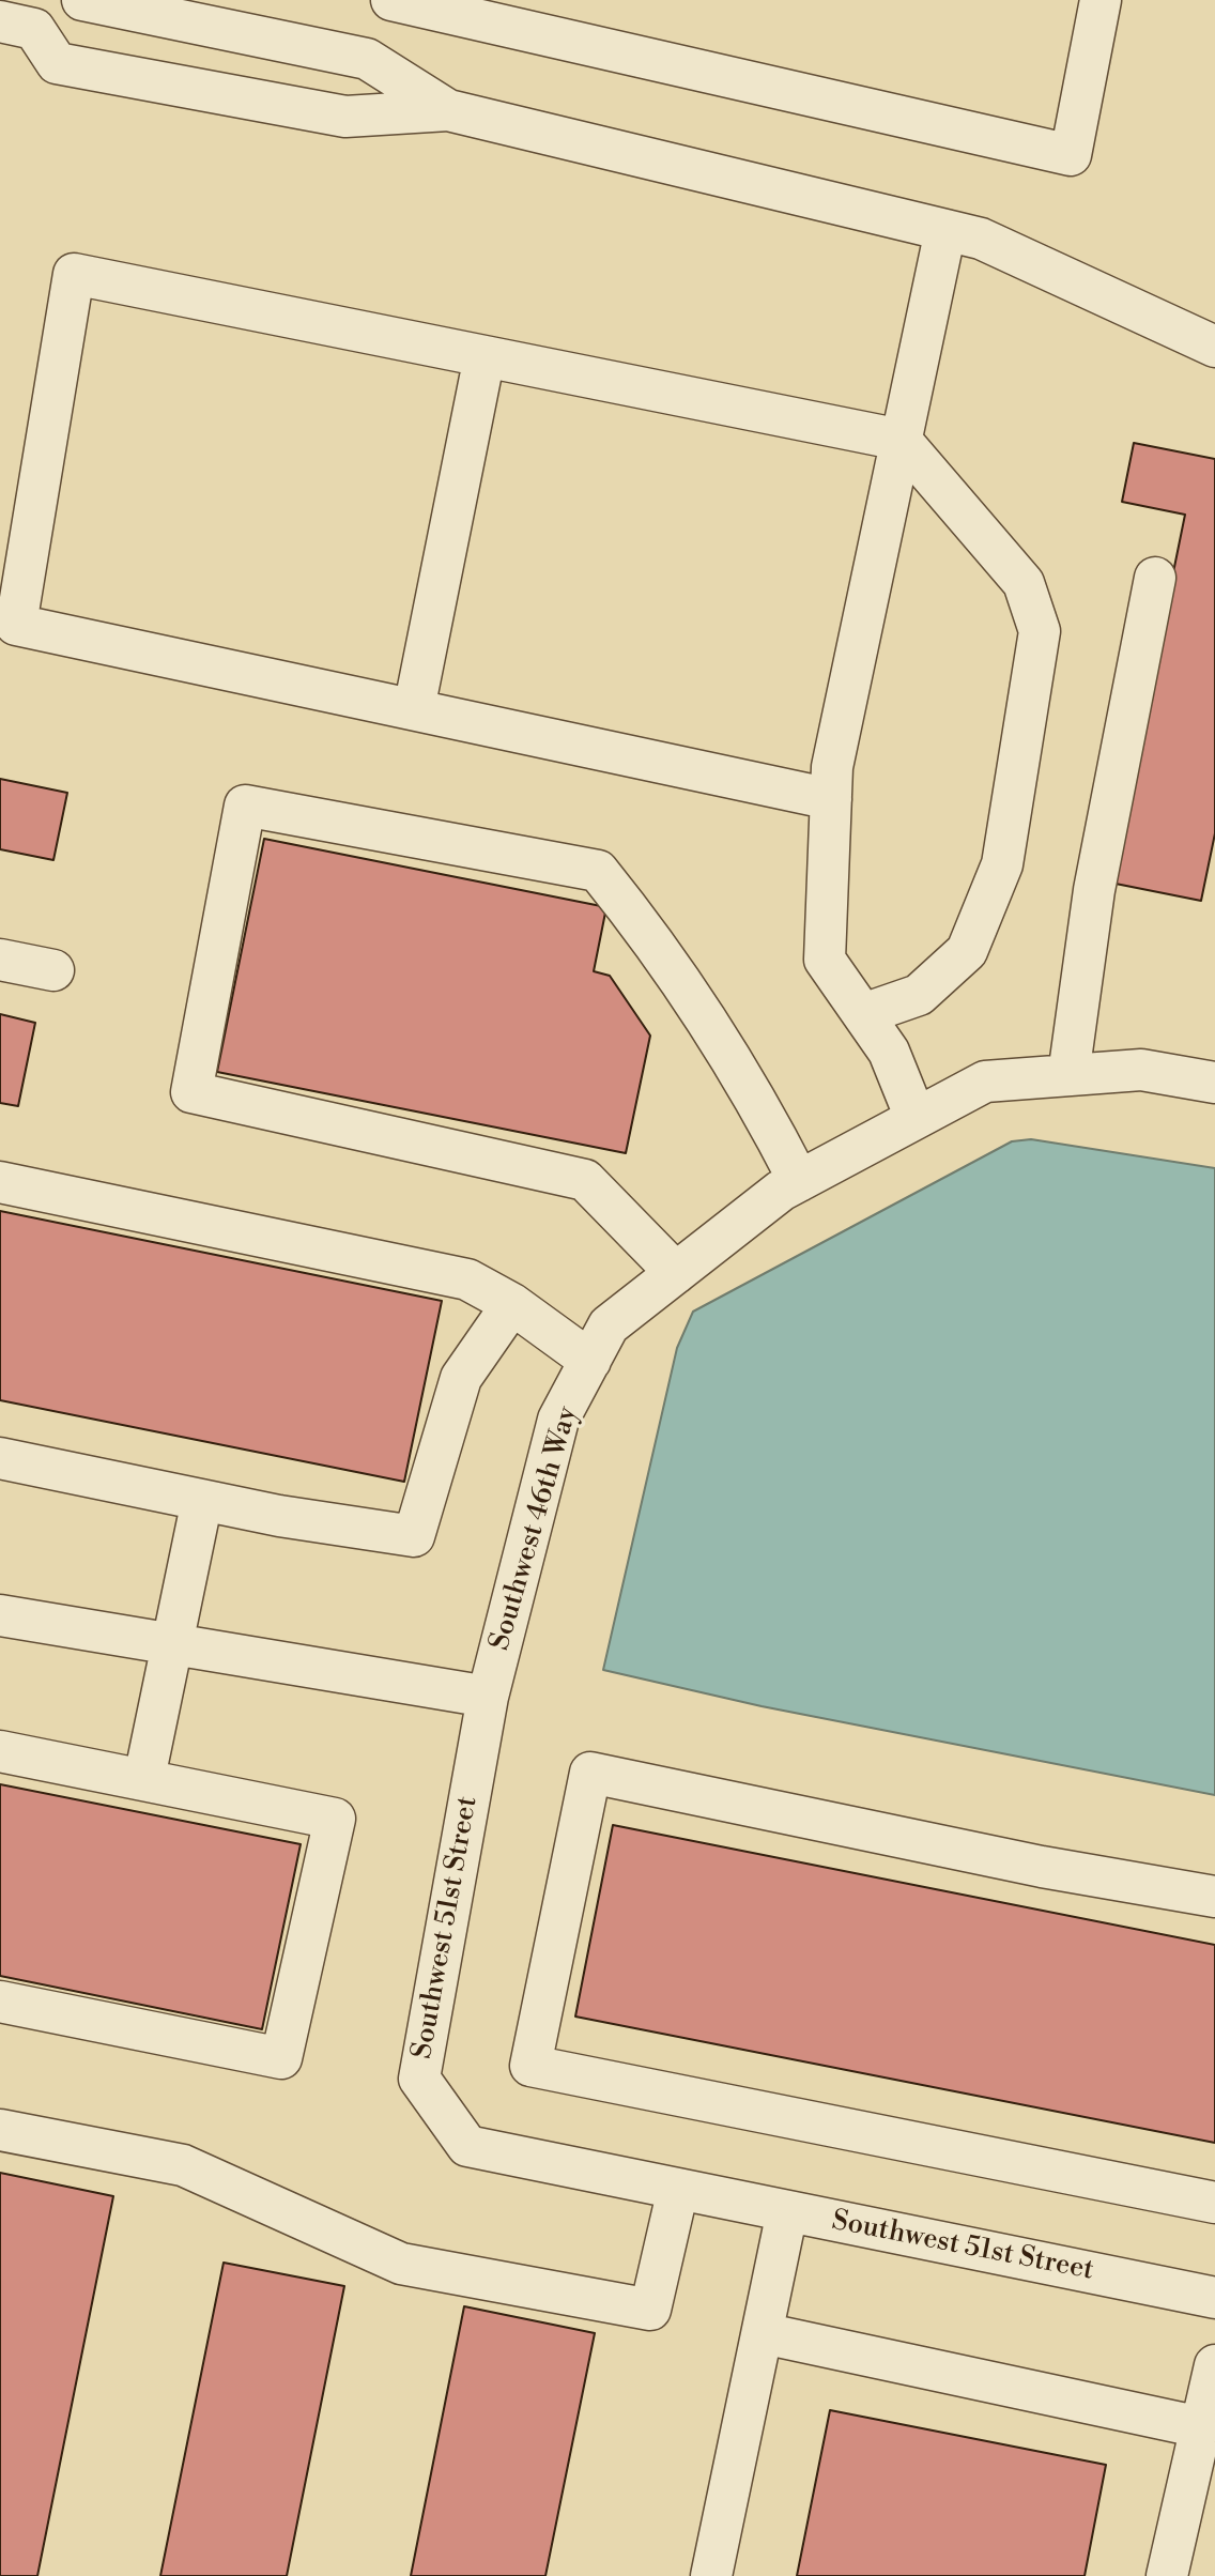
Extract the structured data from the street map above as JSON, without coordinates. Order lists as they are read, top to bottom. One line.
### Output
{"streets":{"street":["Southwest 46th Way","Southwest 51st Street"]},"crossings":[["Southwest 46th Way","Southwest 51st Street"]]}
